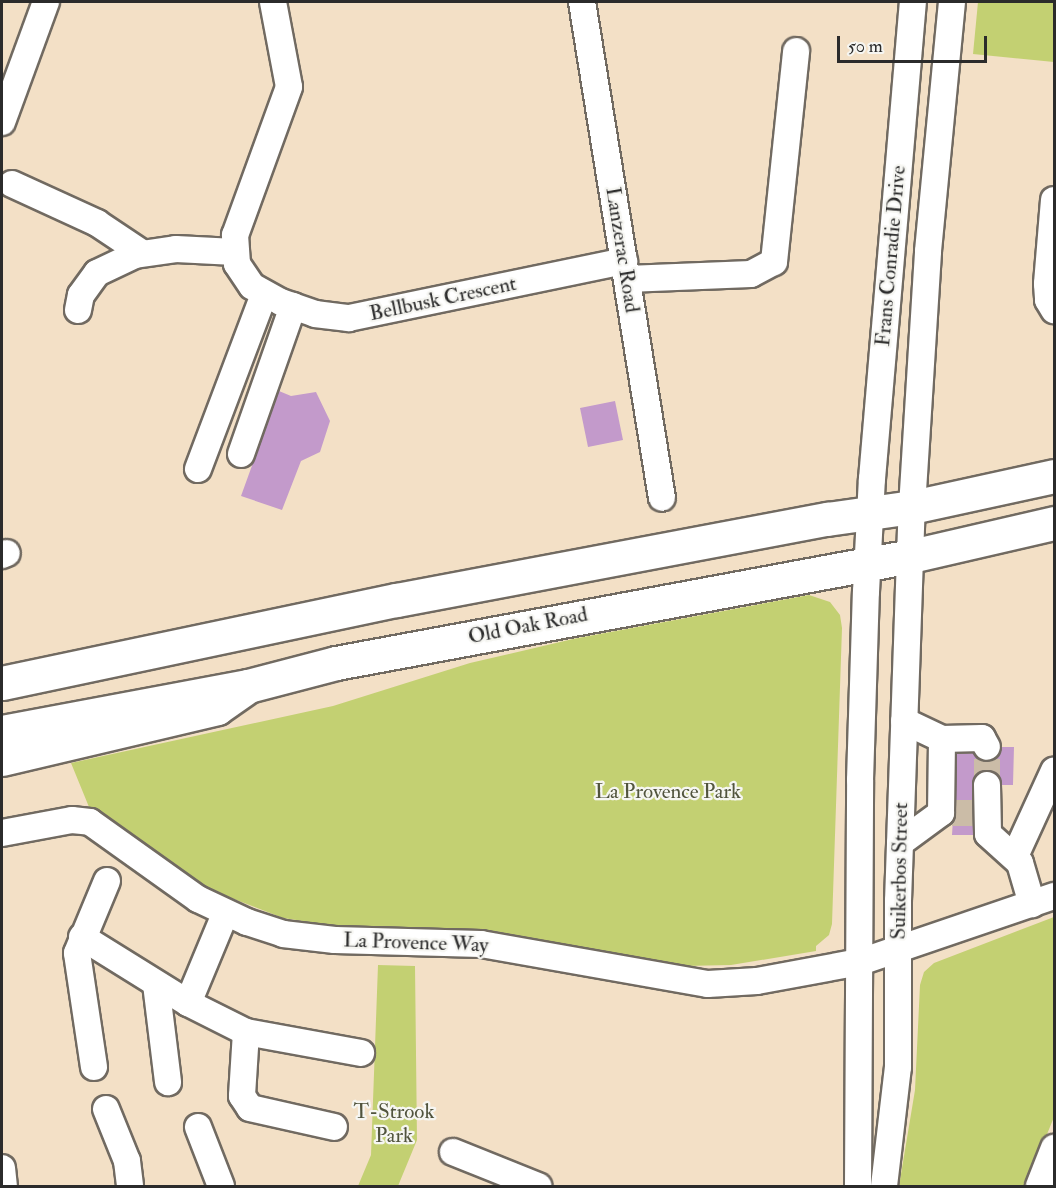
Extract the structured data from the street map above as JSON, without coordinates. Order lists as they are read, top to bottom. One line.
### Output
{"streets":{"main road":["Old Oak Road"],"street":["Lanzerac Road","Frans Conradie Drive","Bellbusk Crescent","Suikerbos Street","La Provence Way"]},"crossings":[["Lanzerac Road","Bellbusk Crescent"],["Frans Conradie Drive","Old Oak Road"],["Frans Conradie Drive","Suikerbos Street"],["Old Oak Road","Suikerbos Street"],["Suikerbos Street","La Provence Way"]],"parks":["La Provence Park","T-Strook Park"],"scale_bar":"50 m"}
